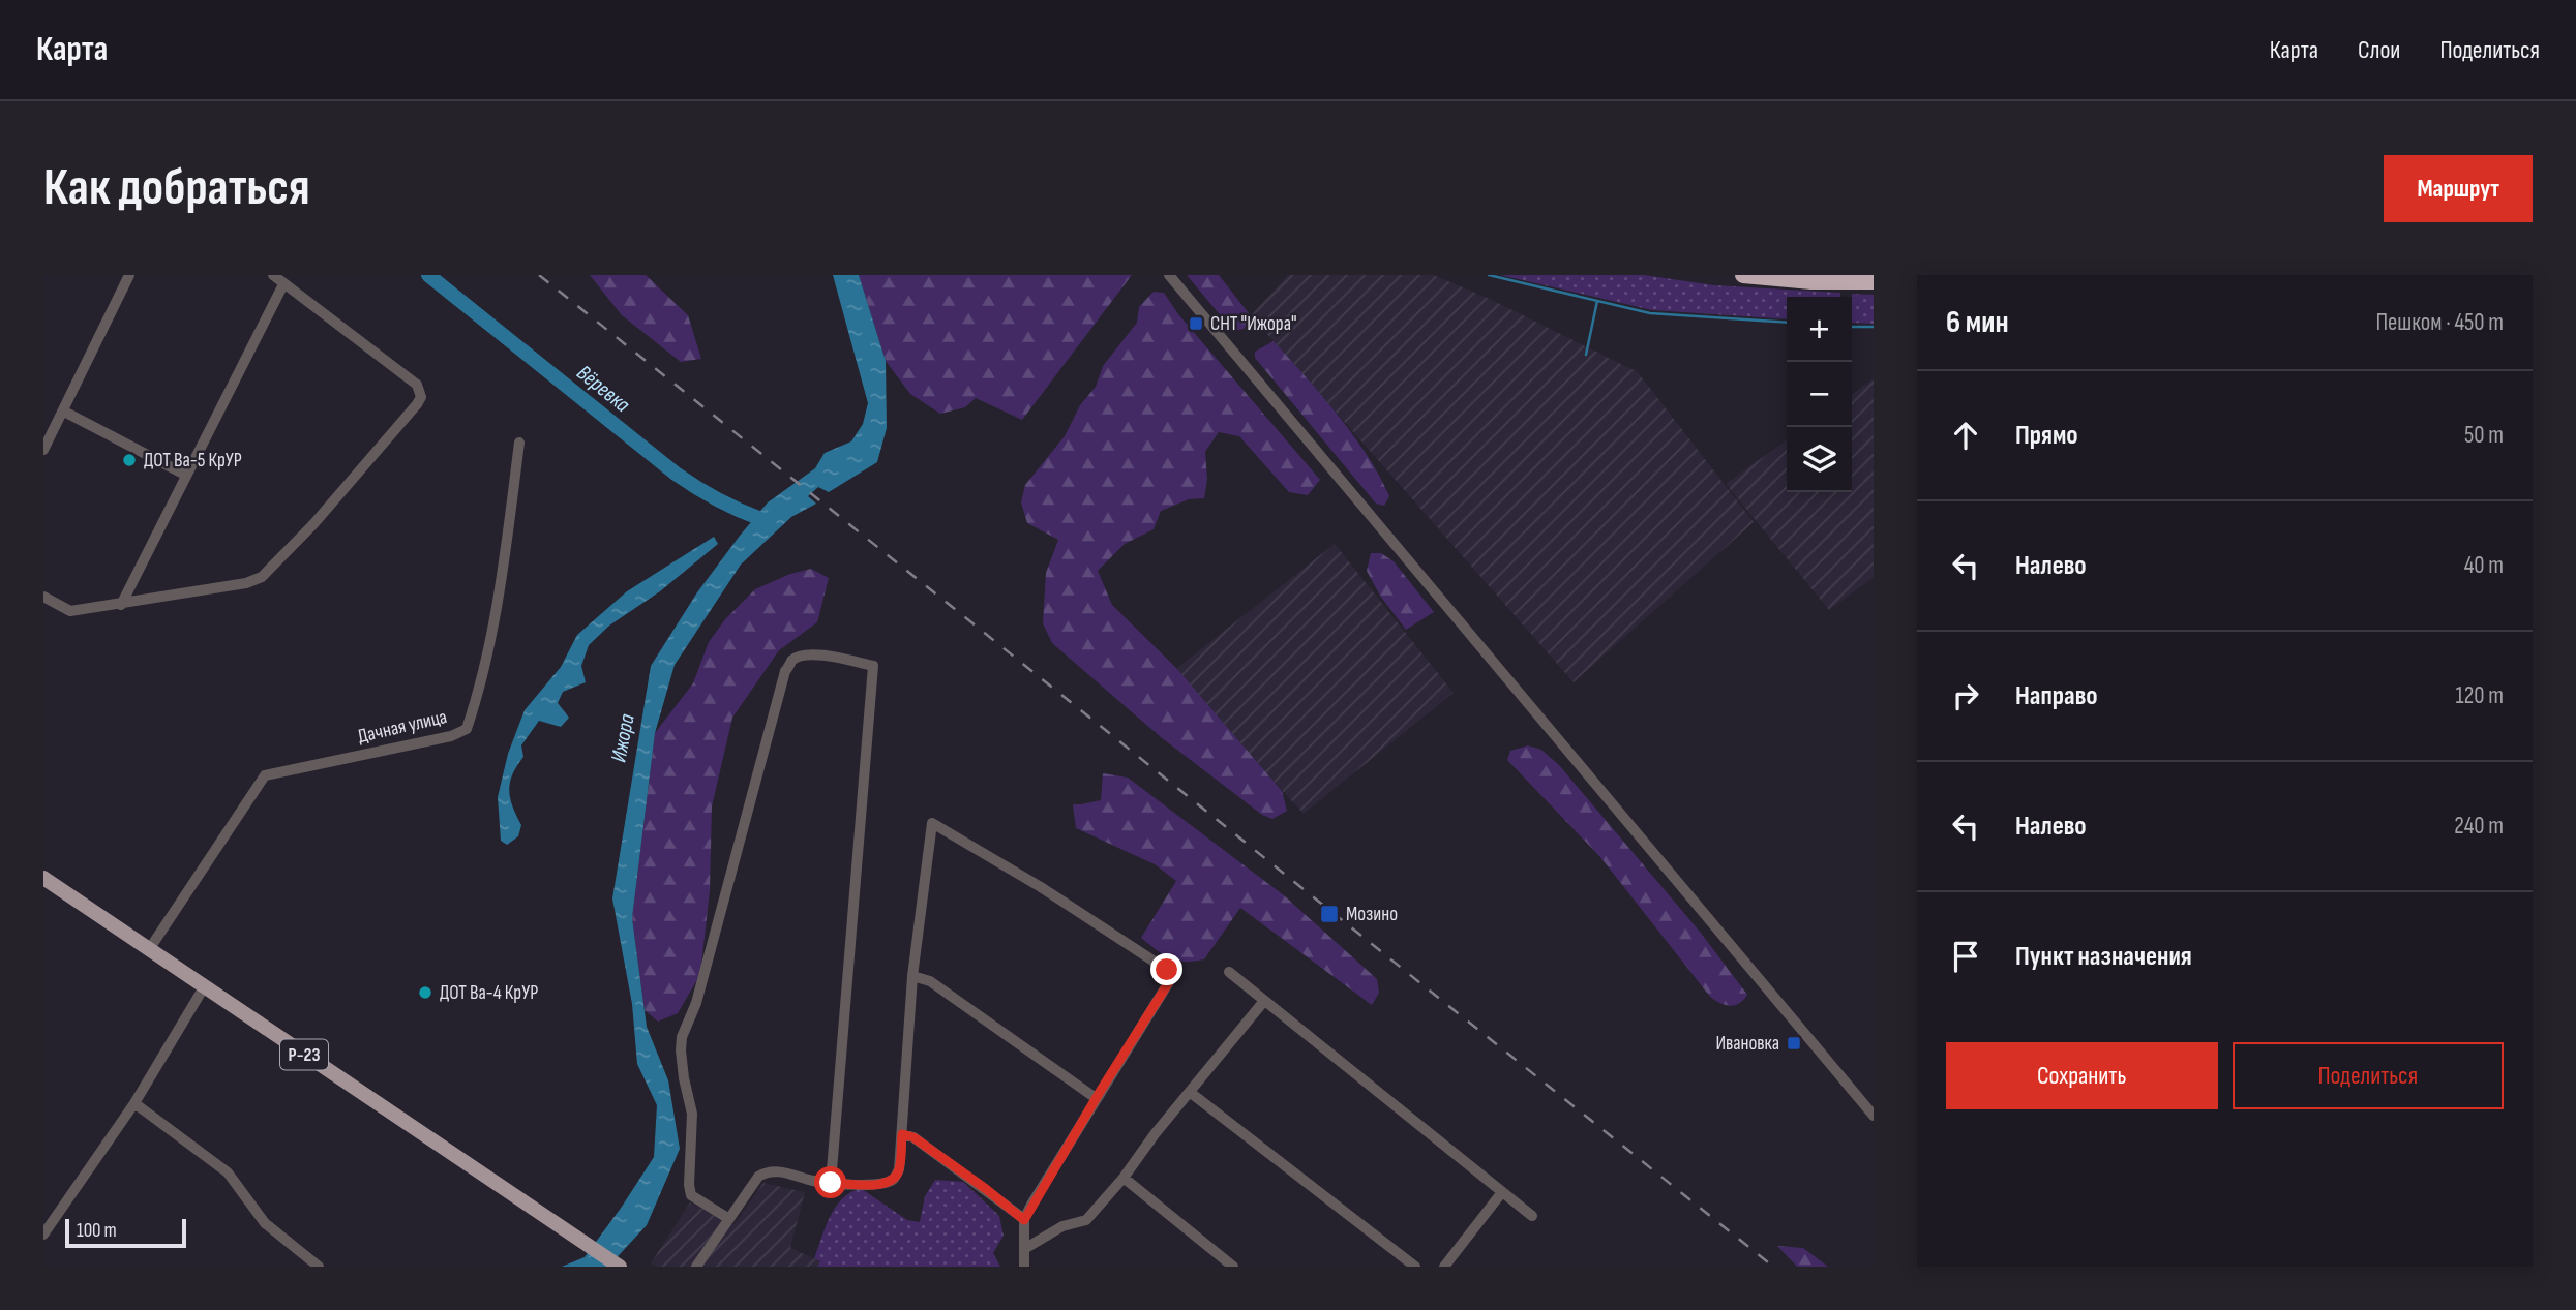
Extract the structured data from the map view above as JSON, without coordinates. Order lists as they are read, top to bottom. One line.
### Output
{"streets":{"main road":["Р-23"],"street":["Дачная улица"]},"crossings":[["Дачная улица","Р-23"]],"water":["Вёревка","Ижора"],"places":{"transit":["СНТ \"Ижора\"","Мозино","Ивановка"],"other":["ДОТ Ва-5 КрУР","ДОТ Ва-4 КрУР"]},"scale_bar":"100 m","page":{"header":"Карта","nav":["Карта","Слои","Поделиться"],"buttons":["Маршрут",["Сохранить","Поделиться"]],"title":"Как добраться","heading":["6 мин","Пешком · 450 m"],"map_buttons":["+","−"],"list":[["Прямо","50 m"],["Налево","40 m"],["Направо","120 m"],["Налево","240 m"],"Пункт назначения"],"scale":"100 m"}}
